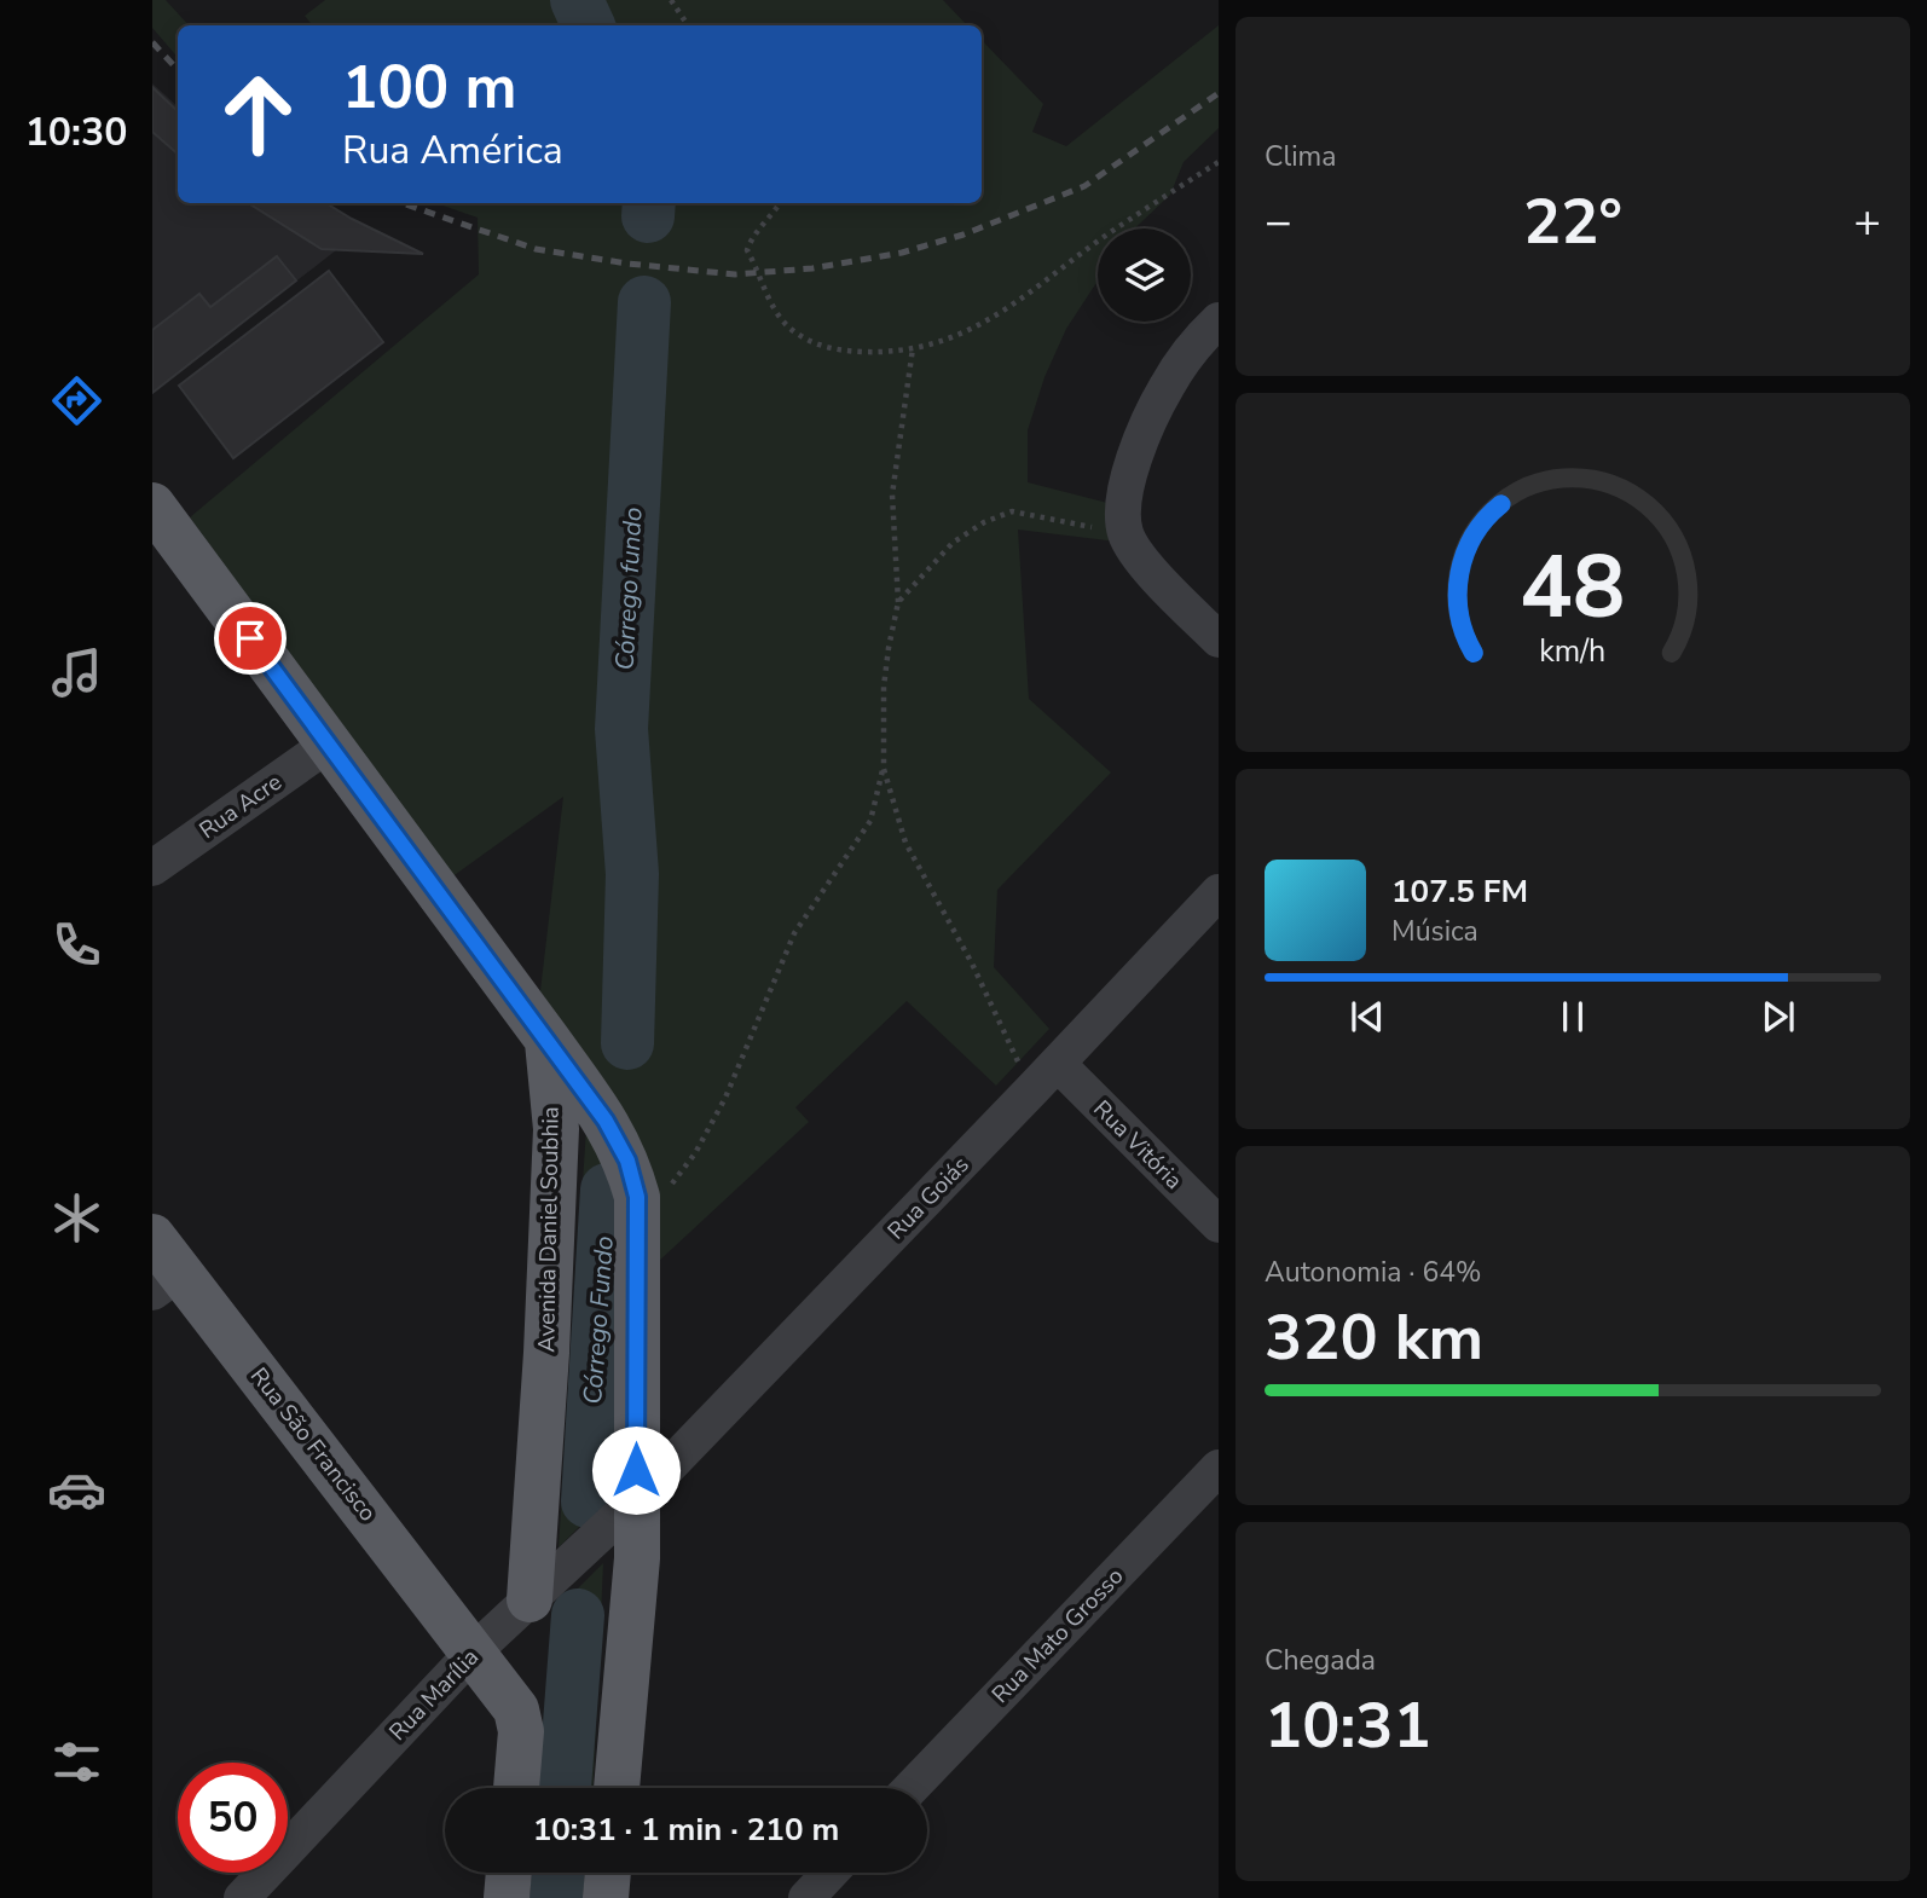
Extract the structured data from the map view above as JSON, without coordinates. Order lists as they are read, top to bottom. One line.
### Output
{"streets":{"main road":["Avenida Daniel Soubhia","Rua São Francisco"],"street":["Rua Acre","Rua Vitória","Rua Goiás","Rua Mato Grosso","Rua Marília"]},"crossings":[["Rua Vitória","Rua Goiás"],["Rua Goiás","Avenida Daniel Soubhia"],["Rua Goiás","Rua Marília"],["Avenida Daniel Soubhia","Rua Marília"],["Rua São Francisco","Rua Marília"]],"water":["Córrego fundo","Córrego Fundo"],"page":{"tabs":"10:30","tile":["Clima",["Autonomia · 64%","320 km"],["Chegada","10:31"]],"turn":["100 m","Rua América"],"heat":["−","22°","+"],"song":["107.5 FM","Música"],"limit":"50","trip":"10:31 · 1 min · 210 m","gauge":["48","km/h"]}}
